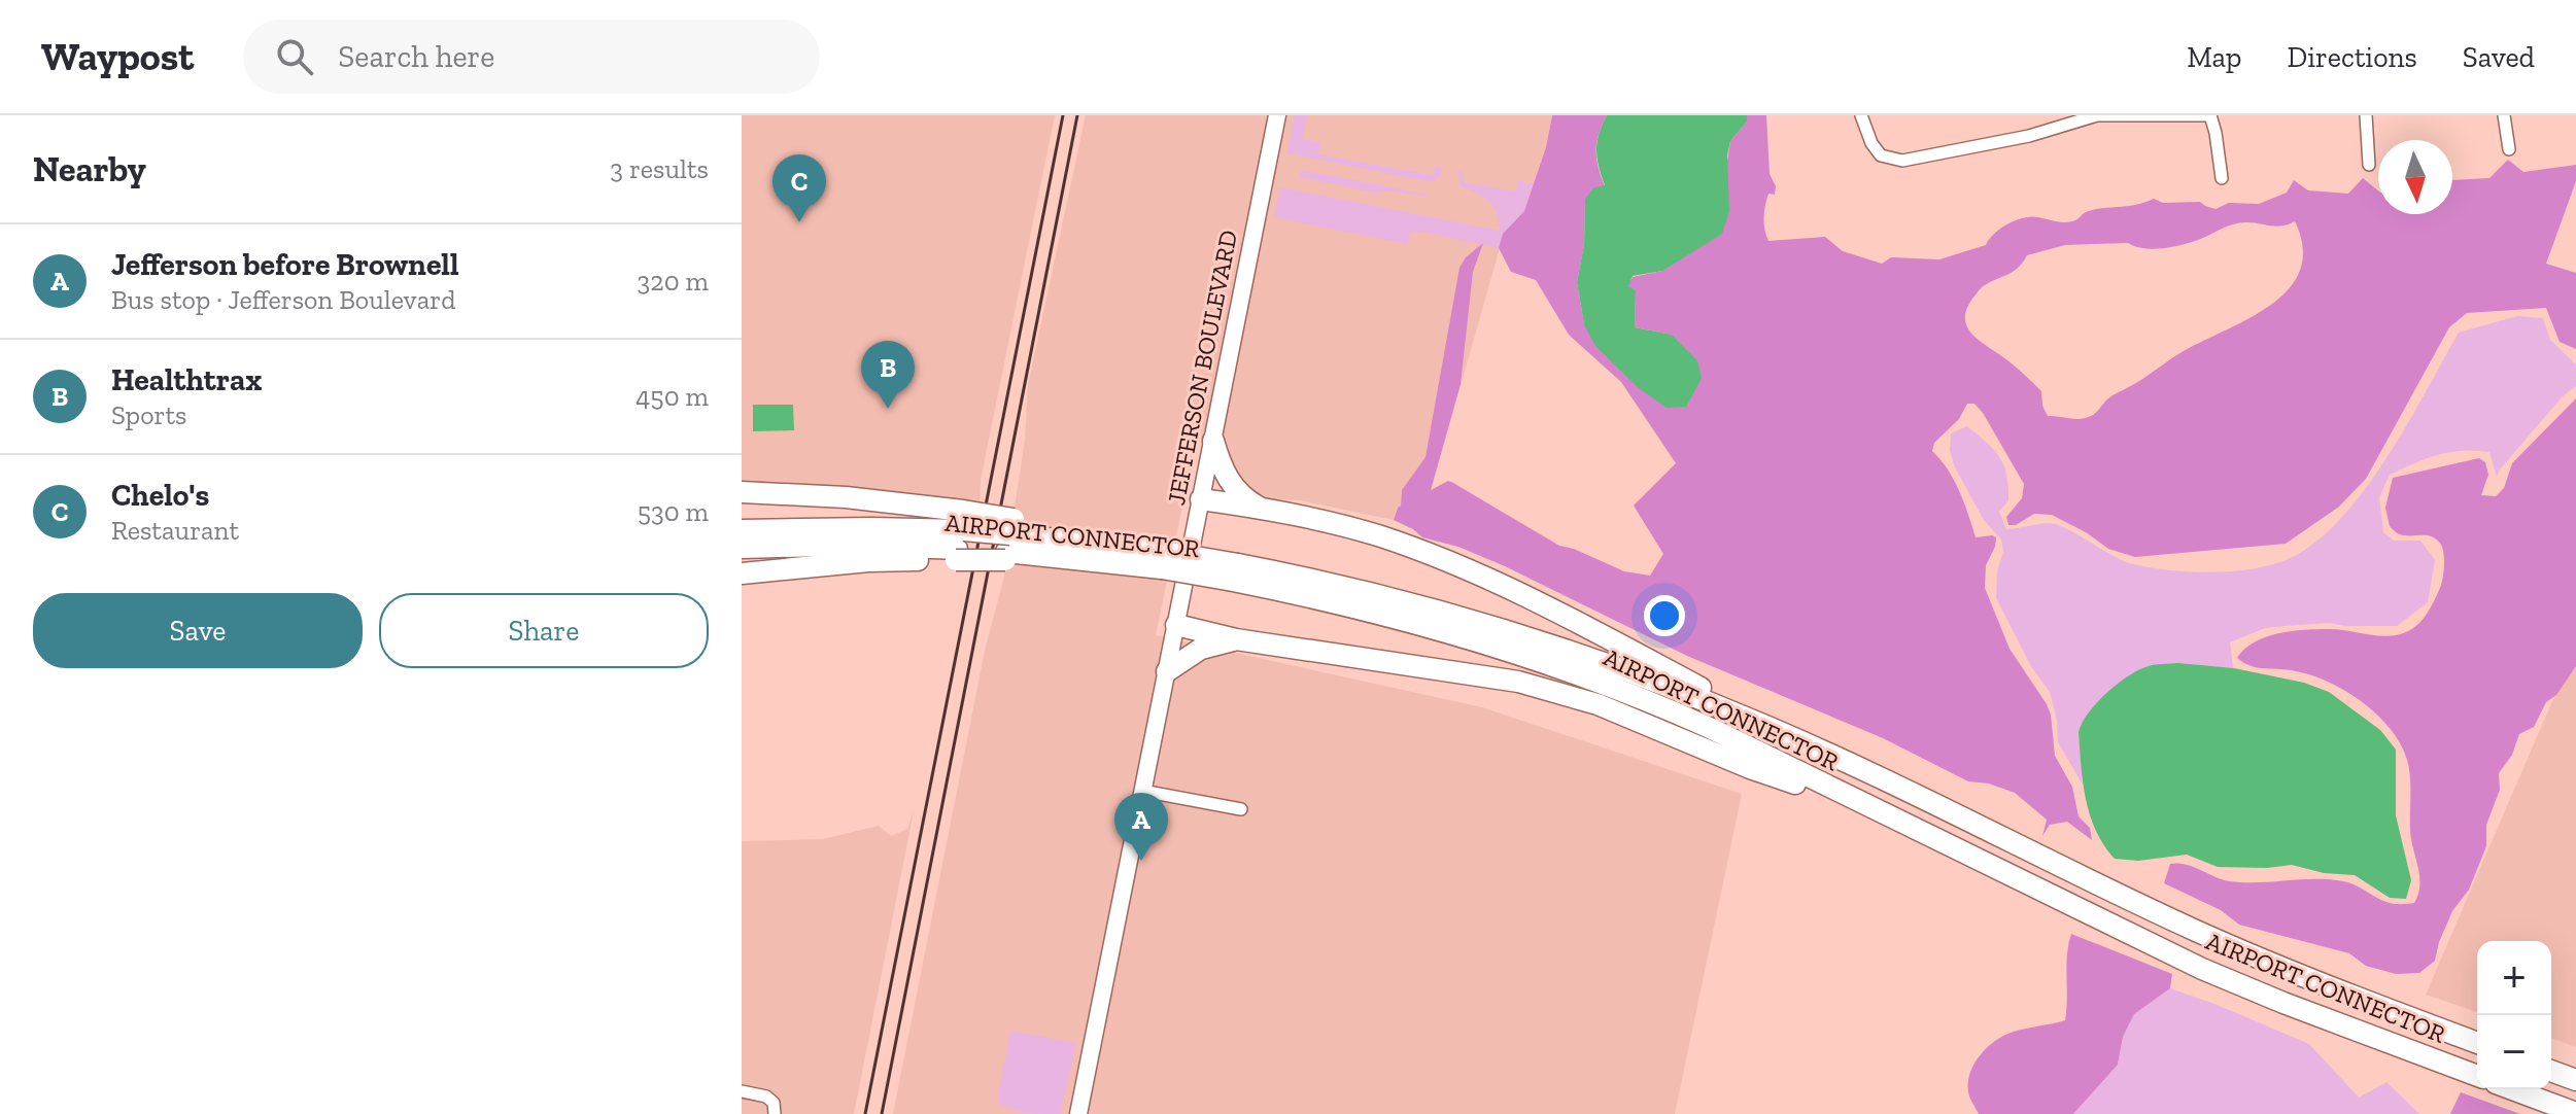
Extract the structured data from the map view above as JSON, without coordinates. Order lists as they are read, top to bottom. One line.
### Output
{"streets":{"highway":["AIRPORT CONNECTOR"],"main road":["JEFFERSON BOULEVARD"]},"north":"bottom","page":{"header":"Waypost","search":"Search here","nav":["Map","Directions","Saved"],"heading":["Nearby","3 results"],"pins":["C","B","A"],"list":[{"mark":"A","name":"Jefferson before Brownell","note":"Bus stop · Jefferson Boulevard","value":"320 m"},{"mark":"B","name":"Healthtrax","note":"Sports","value":"450 m"},{"mark":"C","name":"Chelo's","note":"Restaurant","value":"530 m"}],"buttons":["Save","Share"],"map_buttons":["+","−"]}}
